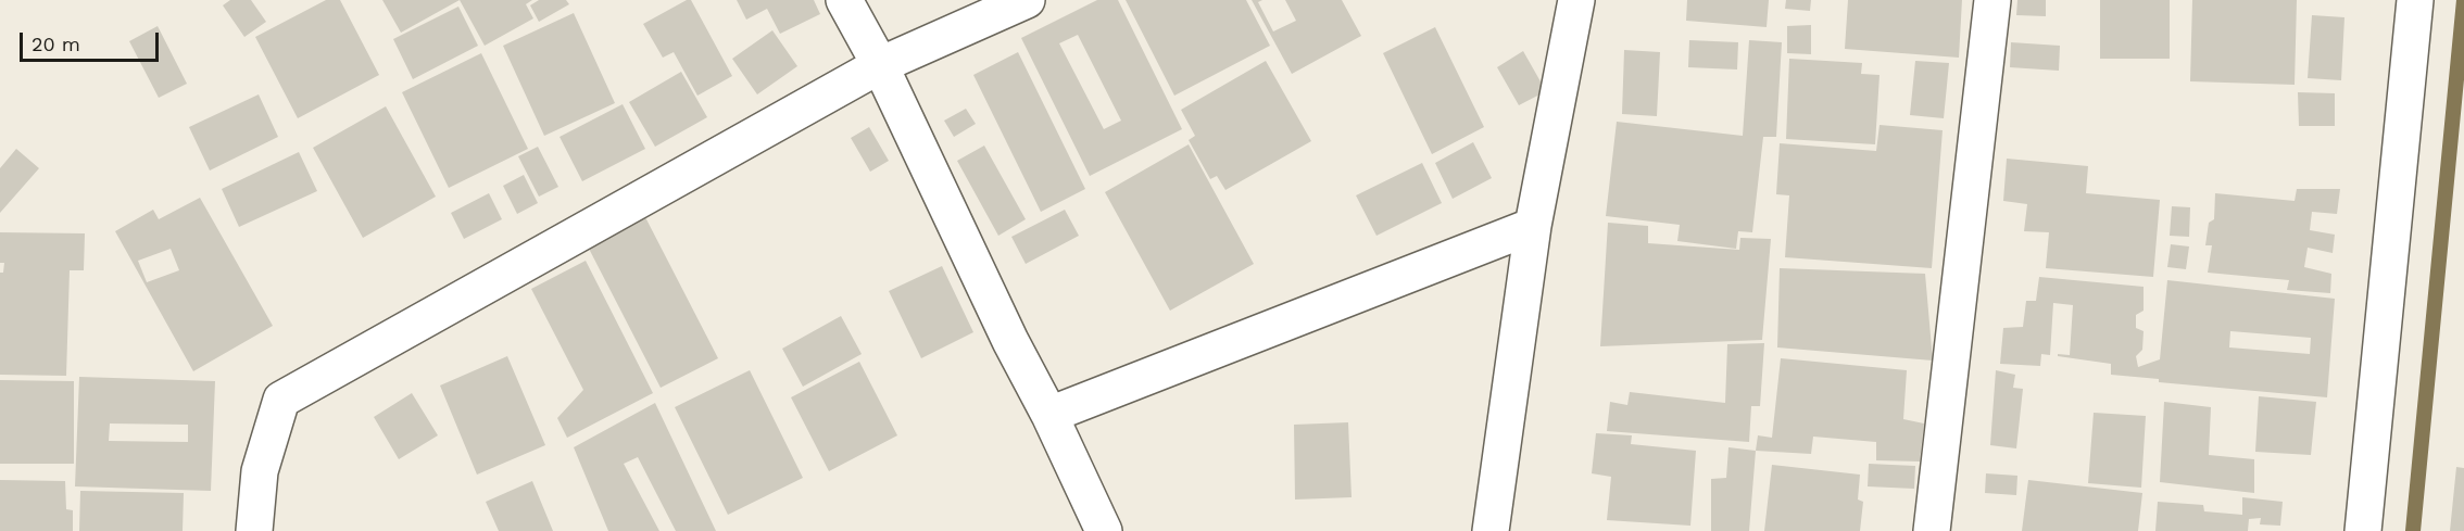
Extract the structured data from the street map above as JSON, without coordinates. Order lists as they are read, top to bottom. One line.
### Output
{"scale_bar":"20 m"}
